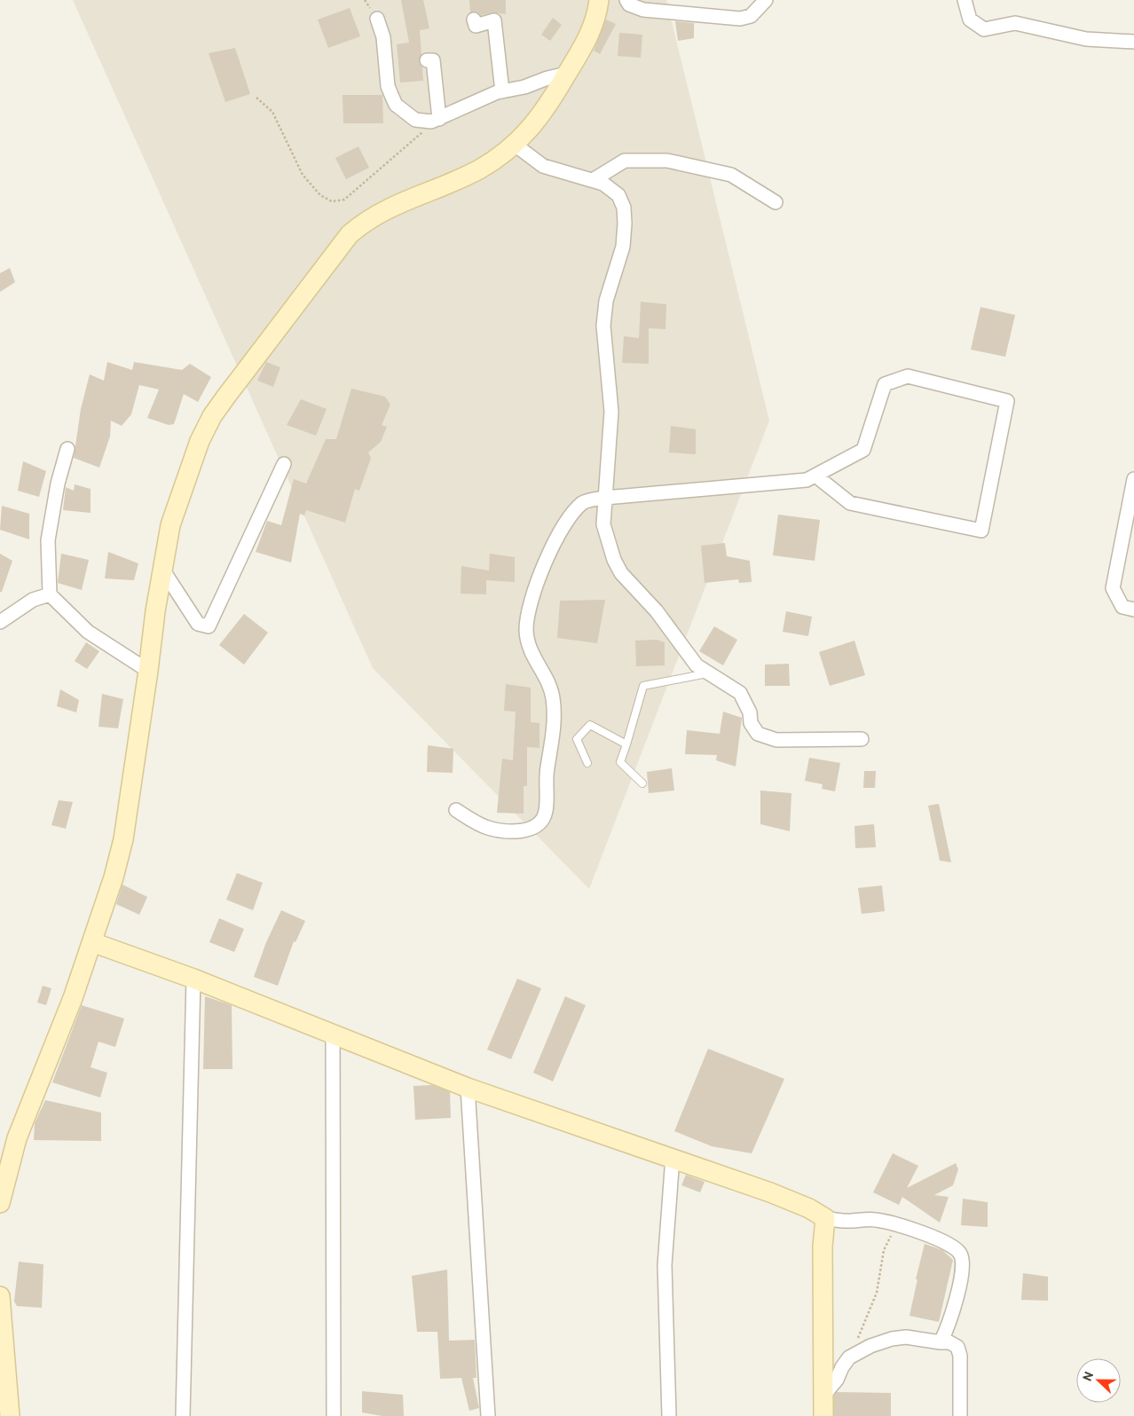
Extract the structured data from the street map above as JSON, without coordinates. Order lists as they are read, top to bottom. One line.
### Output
{"north":"left"}
